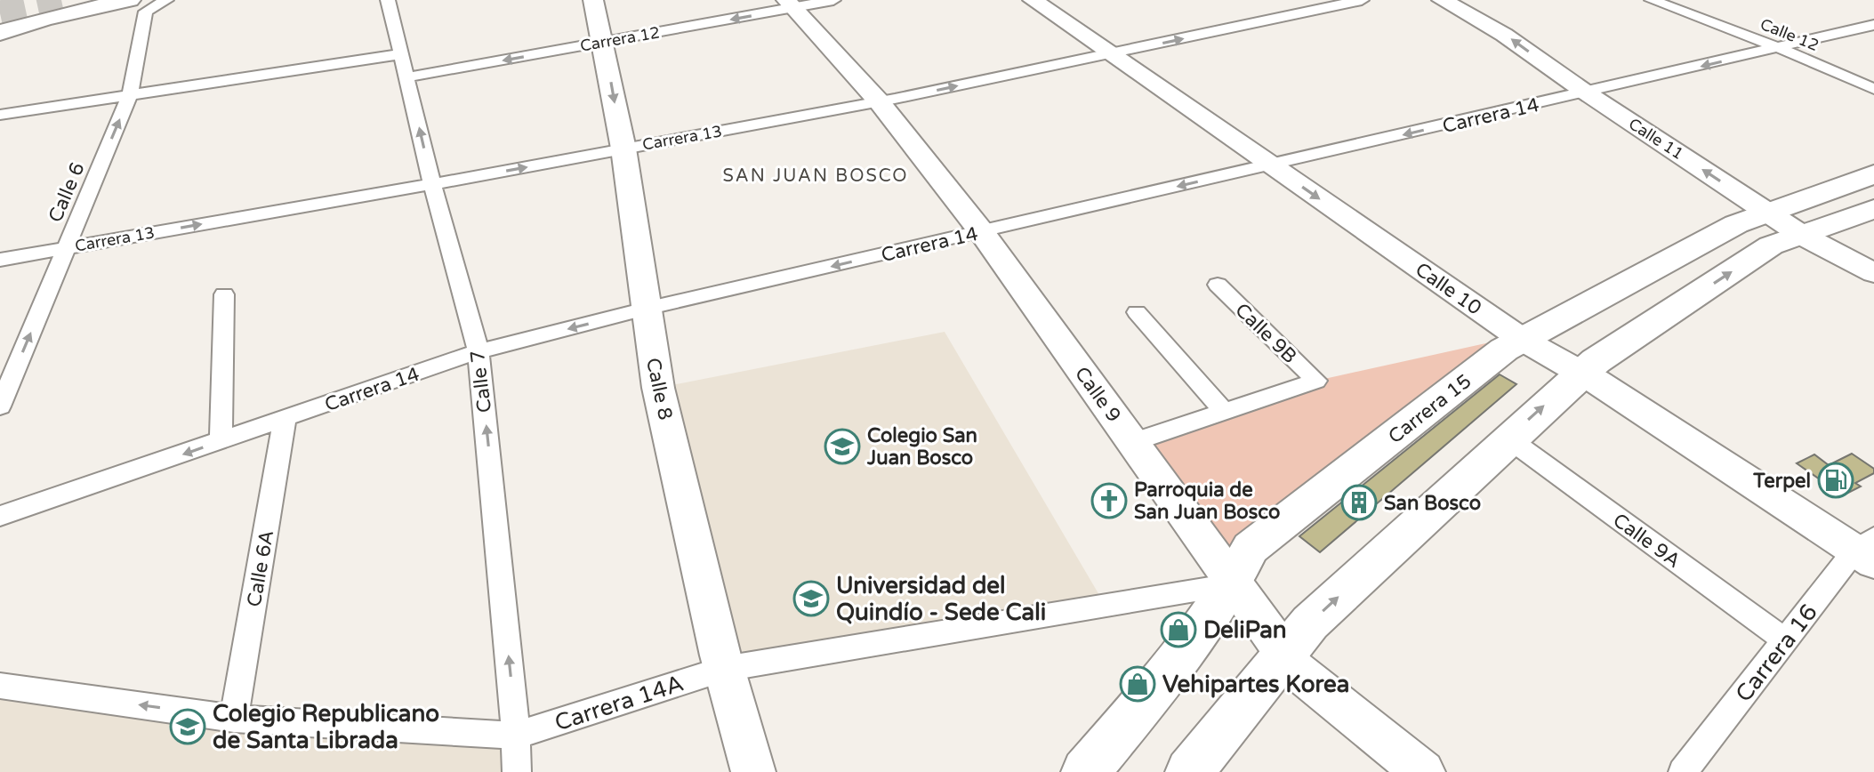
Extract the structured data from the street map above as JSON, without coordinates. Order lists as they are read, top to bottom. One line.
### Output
{"streets":{"main road":["Calle 11","Calle 10","Calle 8","Calle 9","Carrera 15"],"street":["Calle 12","Carrera 12","Carrera 14","Carrera 13","Calle 6","Calle 9B","Calle 7","Calle 9A","Calle 6A","Carrera 16","Carrera 14A"]},"crossings":[["Calle 12","Carrera 14"],["Carrera 12","Calle 7"],["Carrera 12","Calle 8"],["Carrera 12","Calle 9"],["Carrera 14","Calle 11"],["Carrera 14","Calle 10"],["Carrera 14","Calle 7"],["Carrera 14","Calle 8"],["Carrera 14","Calle 9"],["Carrera 14","Calle 6A"],["Carrera 13","Calle 6"],["Carrera 13","Calle 10"],["Carrera 13","Calle 7"],["Carrera 13","Calle 8"],["Carrera 13","Calle 9"],["Calle 11","Carrera 15"],["Calle 10","Carrera 15"],["Calle 10","Carrera 16"],["Calle 7","Carrera 14A"],["Calle 8","Carrera 14A"],["Calle 9","Carrera 15"],["Calle 9","Carrera 14A"],["Carrera 15","Calle 9A"],["Carrera 15","Carrera 14A"],["Calle 9A","Carrera 16"],["Calle 6A","Carrera 14A"]],"one_way":["Carrera 12","Carrera 14","Calle 11","Calle 6","Calle 7"],"districts":["SAN JUAN BOSCO"],"places":{"school or university":["Colegio San Juan Bosco","Universidad del Quindío - Sede Cali","Colegio Republicano de Santa Librada"],"fuel station":["Terpel"],"church":["Parroquia de San Juan Bosco"],"building":["San Bosco"],"shop":["DeliPan","Vehipartes Korea"]}}
